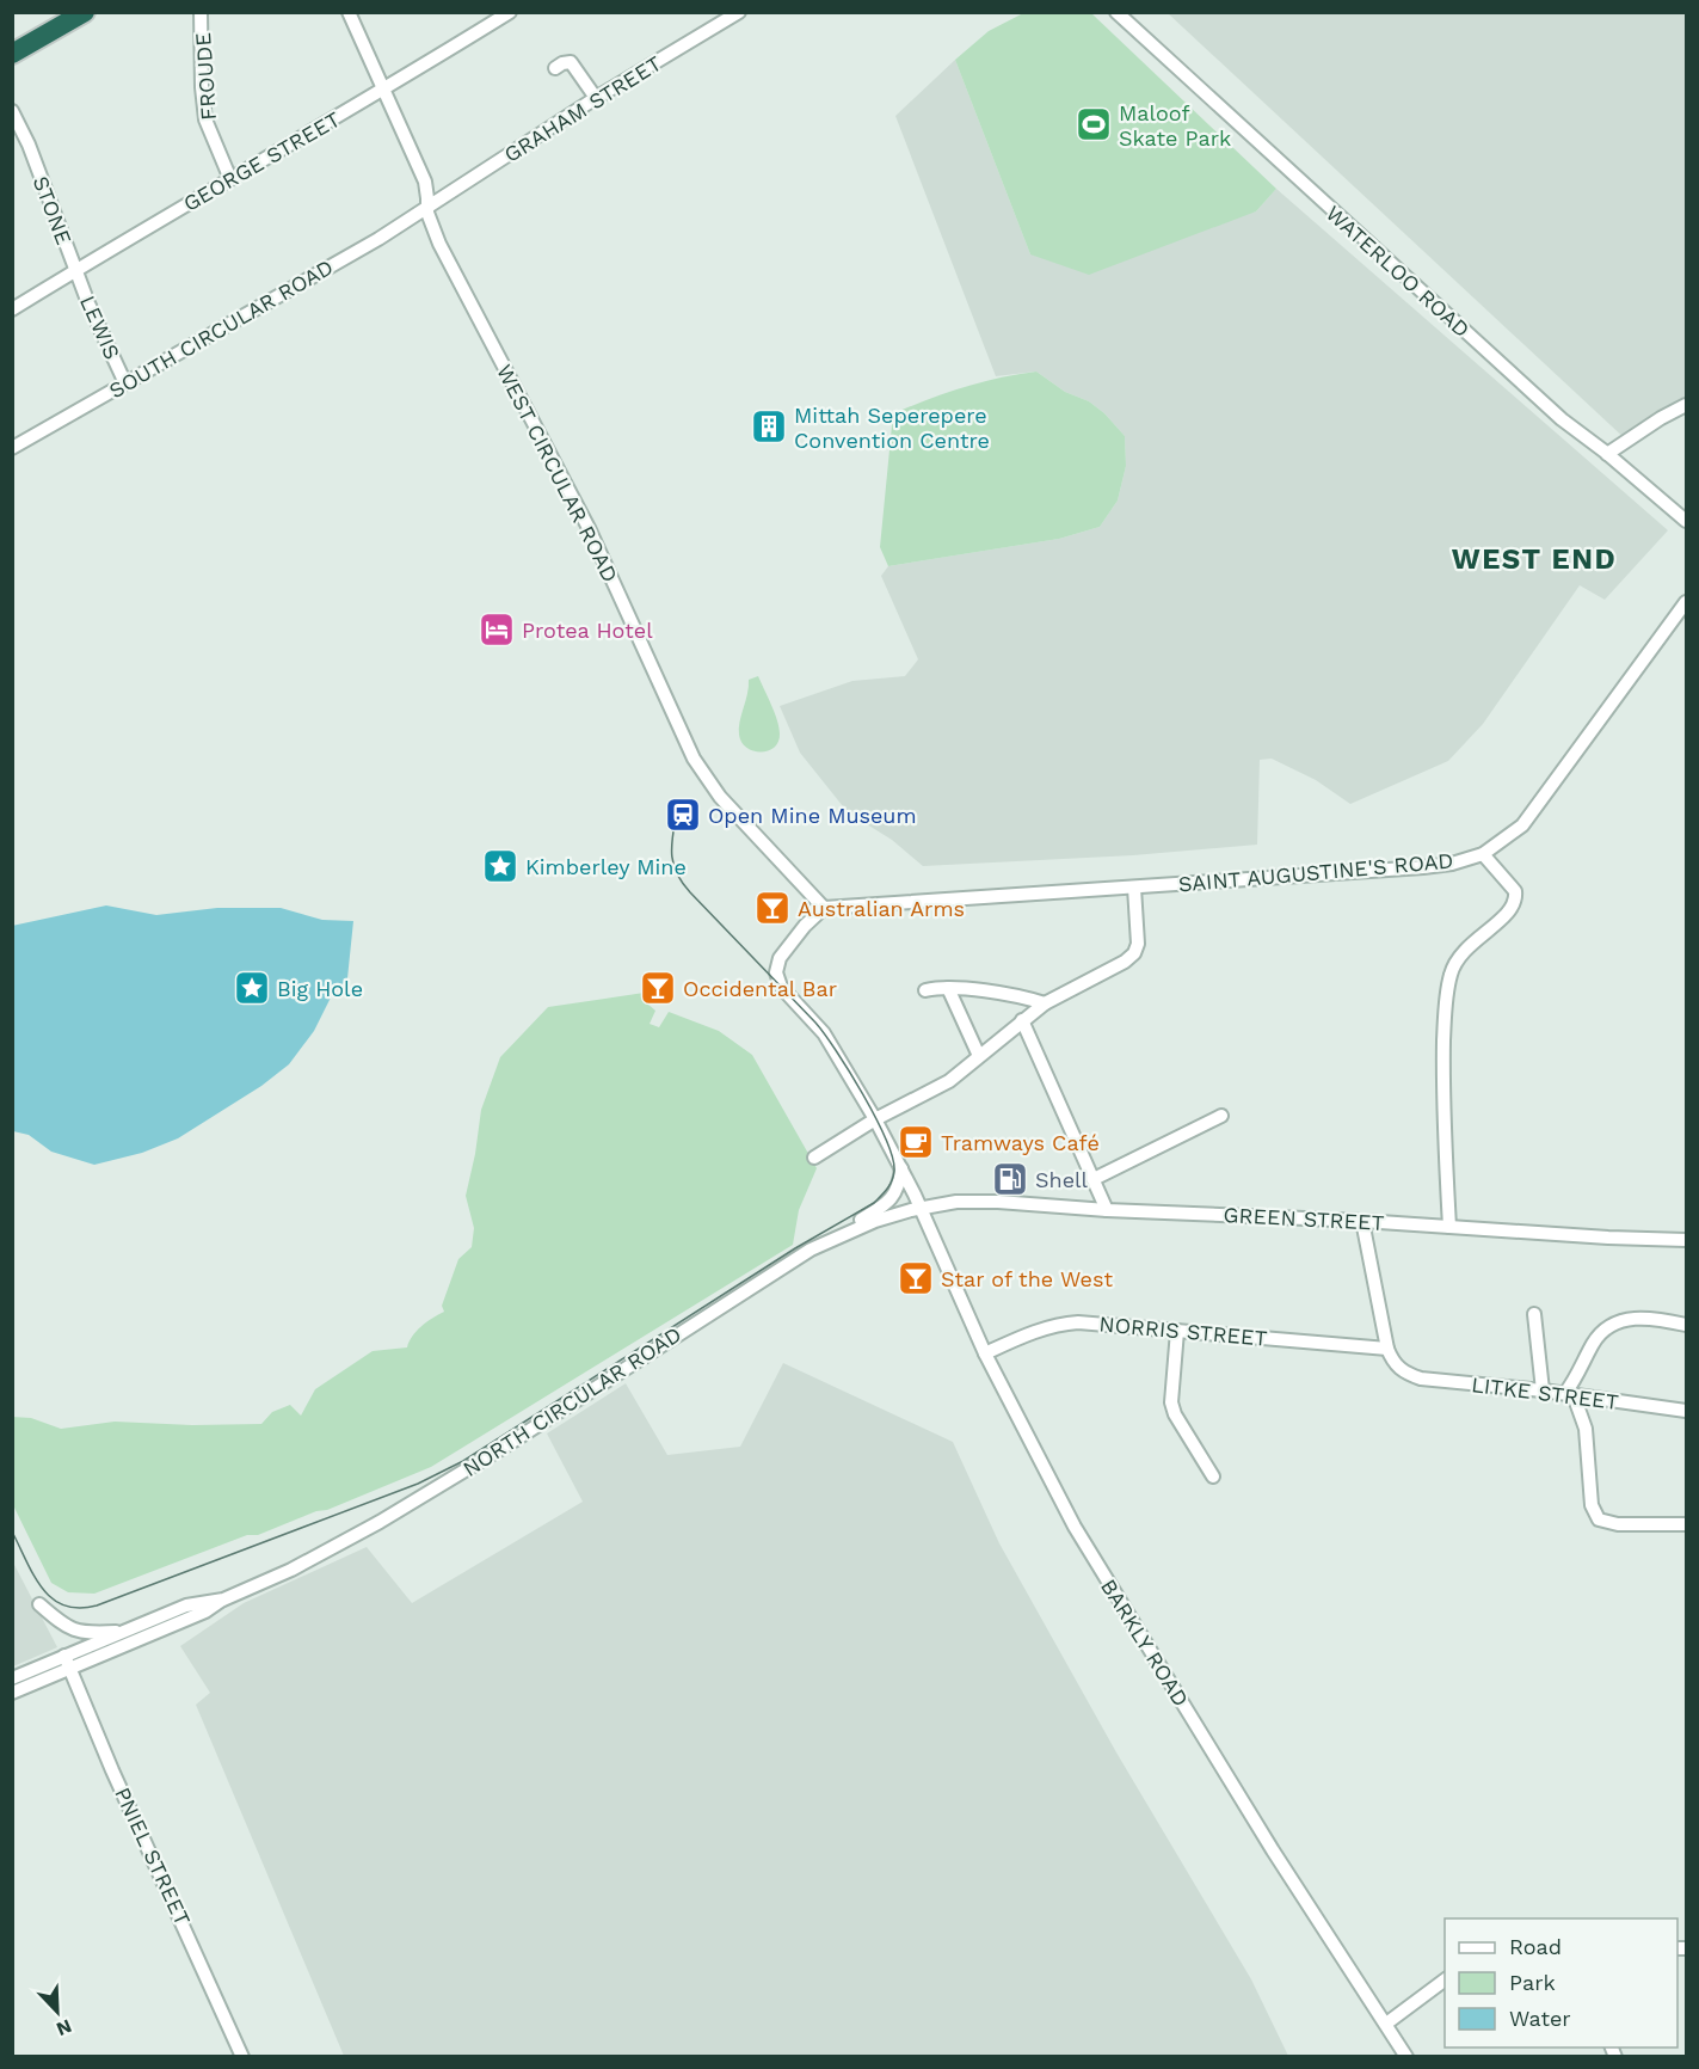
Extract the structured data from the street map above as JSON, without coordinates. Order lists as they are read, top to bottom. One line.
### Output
{"streets":{"street":["FROUDE","GRAHAM STREET","GEORGE STREET","STONE","WATERLOO ROAD","LEWIS","SOUTH CIRCULAR ROAD","WEST CIRCULAR ROAD","SAINT AUGUSTINE'S ROAD","GREEN STREET","NORRIS STREET","LITKE STREET","NORTH CIRCULAR ROAD","BARKLY ROAD","PNIEL STREET"]},"crossings":[["FROUDE","GEORGE STREET"],["GRAHAM STREET","SOUTH CIRCULAR ROAD"],["GRAHAM STREET","WEST CIRCULAR ROAD"],["GEORGE STREET","STONE"],["GEORGE STREET","LEWIS"],["GEORGE STREET","WEST CIRCULAR ROAD"],["STONE","LEWIS"],["LEWIS","SOUTH CIRCULAR ROAD"],["SOUTH CIRCULAR ROAD","WEST CIRCULAR ROAD"],["WEST CIRCULAR ROAD","SAINT AUGUSTINE'S ROAD"],["WEST CIRCULAR ROAD","BARKLY ROAD"],["SAINT AUGUSTINE'S ROAD","BARKLY ROAD"],["GREEN STREET","NORTH CIRCULAR ROAD"],["GREEN STREET","BARKLY ROAD"],["NORRIS STREET","LITKE STREET"],["NORRIS STREET","BARKLY ROAD"],["NORTH CIRCULAR ROAD","BARKLY ROAD"],["NORTH CIRCULAR ROAD","PNIEL STREET"]],"districts":["WEST END"],"places":{"sports":["Maloof Skate Park"],"building":["Mittah Seperepere Convention Centre"],"hotel":["Protea Hotel"],"station":["Open Mine Museum"],"place":["Kimberley Mine","Big Hole"],"bar":["Australian Arms","Occidental Bar","Star of the West"],"cafe":["Tramways Café"],"fuel station":["Shell"]},"legend":["Road","Park","Water"],"north":"bottom right"}
